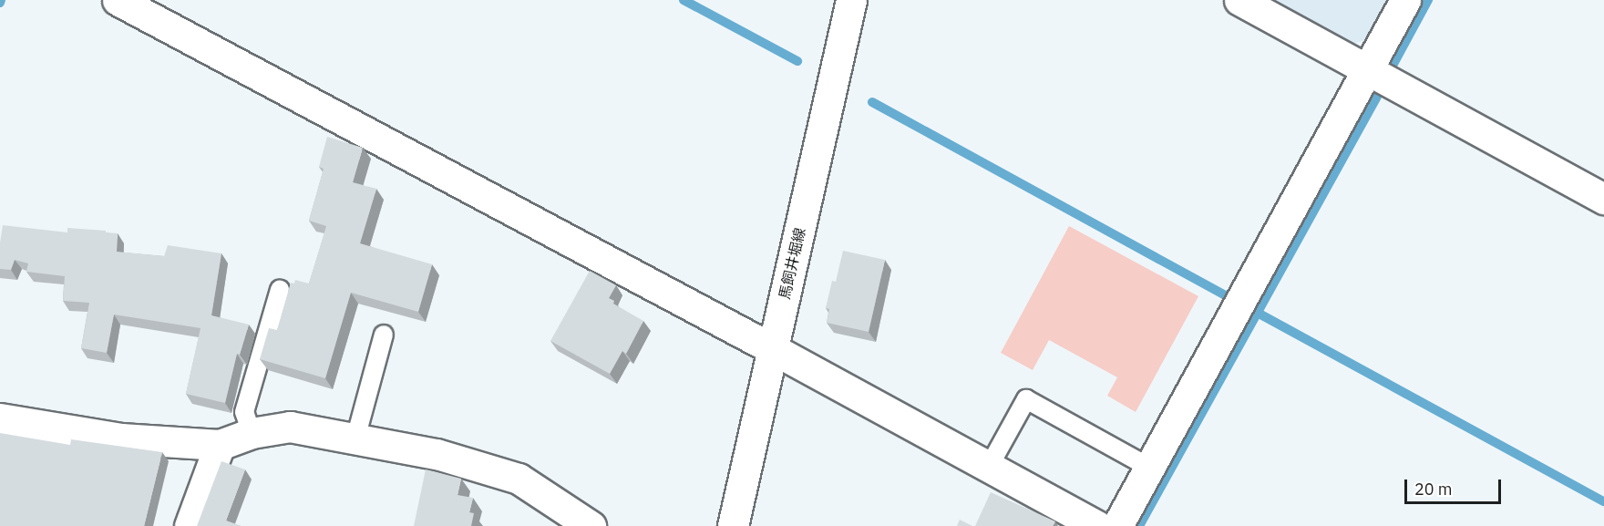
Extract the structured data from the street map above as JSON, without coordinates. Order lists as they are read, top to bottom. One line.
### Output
{"streets":{"street":["馬飼井堀線"]},"scale_bar":"20 m"}
